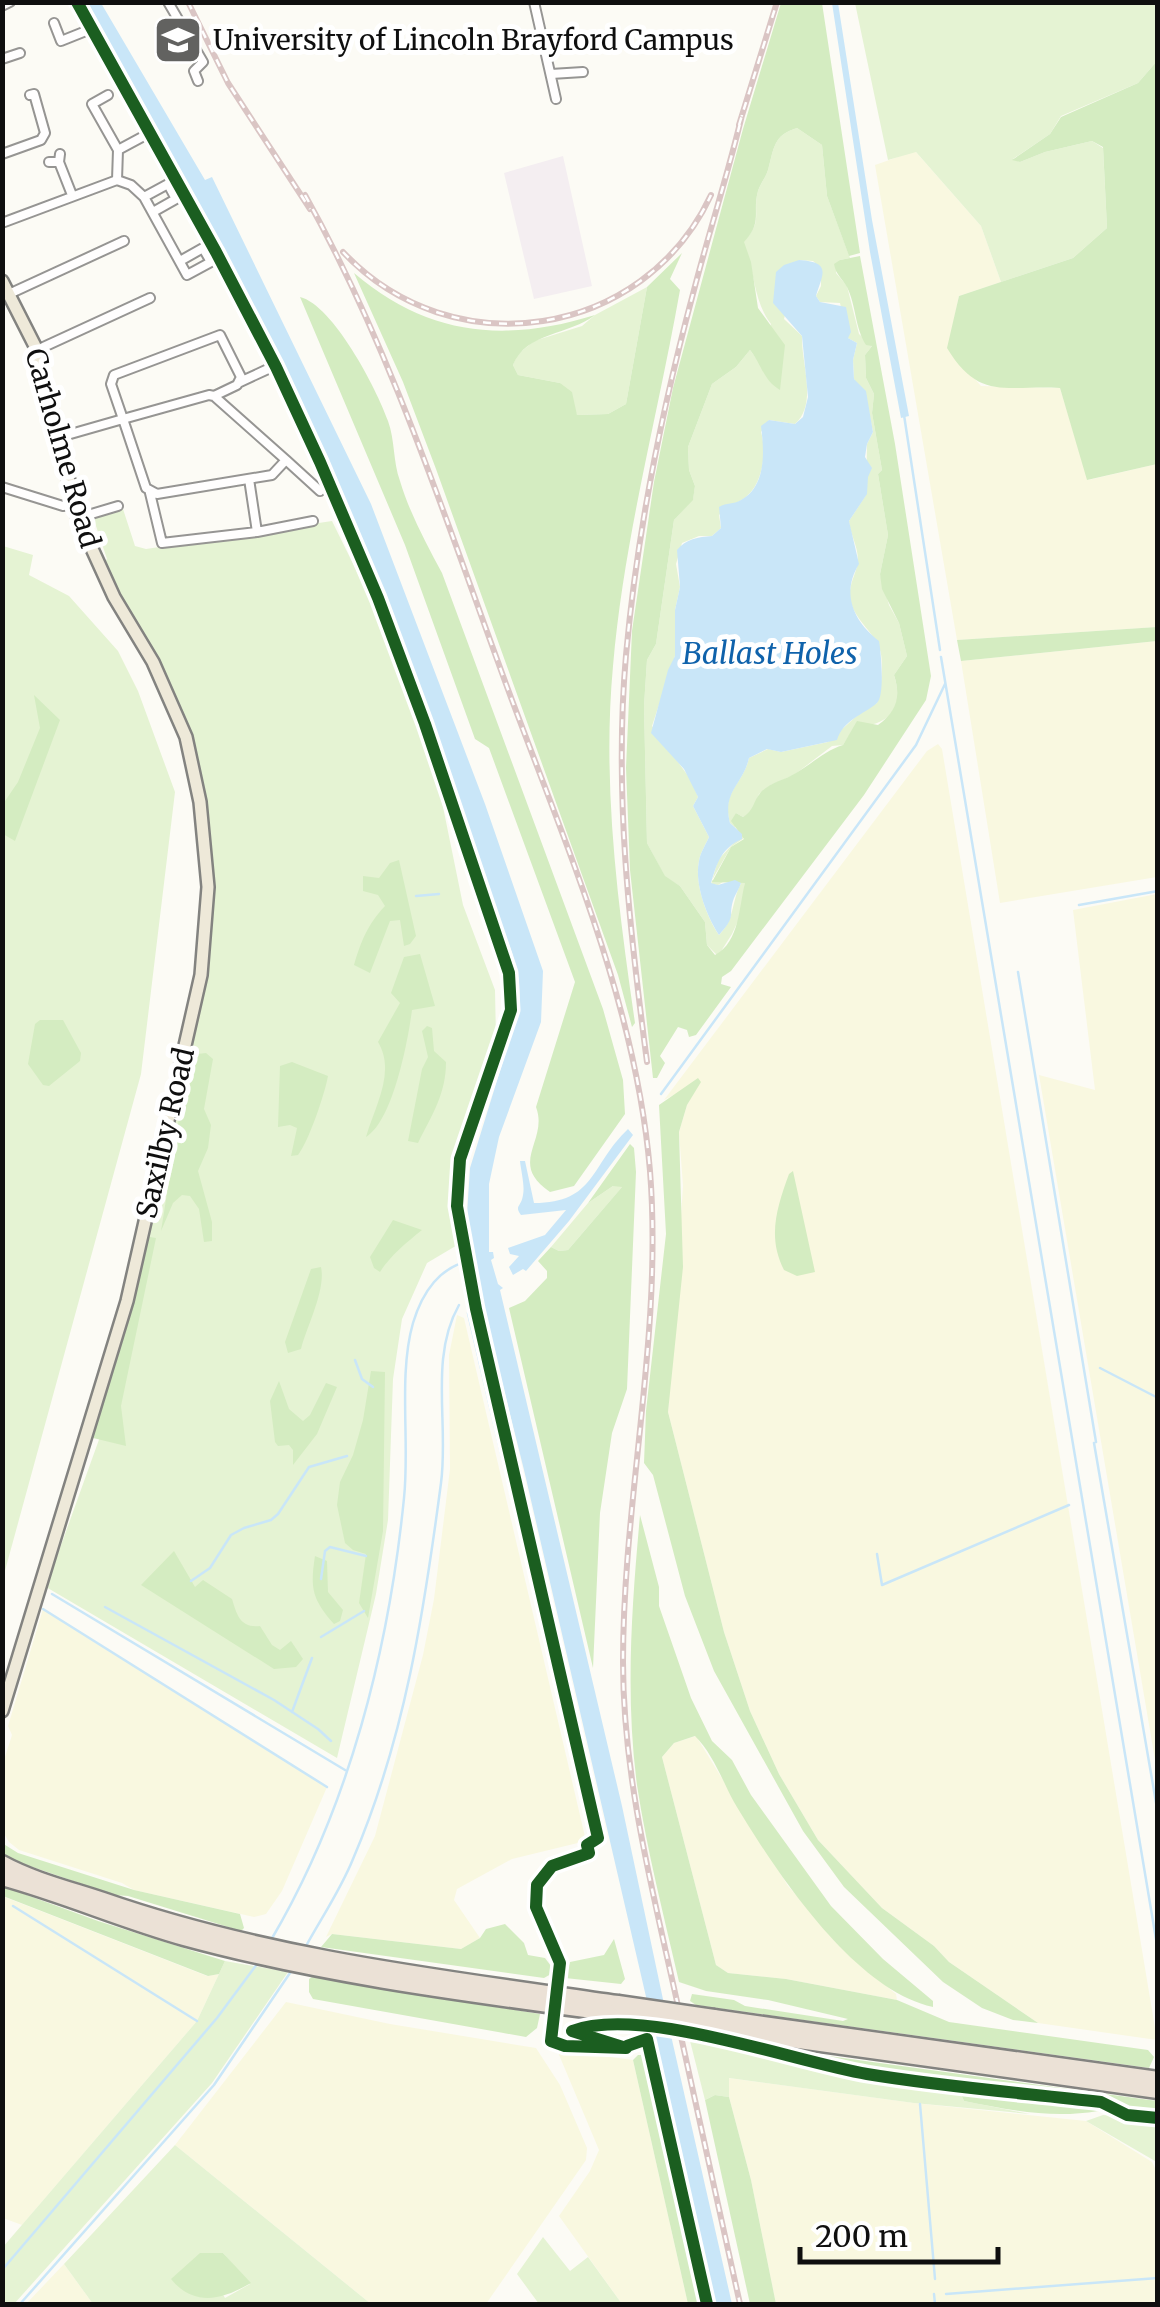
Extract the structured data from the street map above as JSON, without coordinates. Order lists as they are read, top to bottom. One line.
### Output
{"streets":{"main road":["Carholme Road","Saxilby Road"]},"crossings":[["Carholme Road","Saxilby Road"]],"water":["Ballast Holes"],"places":{"school or university":["University of Lincoln Brayford Campus"]},"scale_bar":"200 m"}
